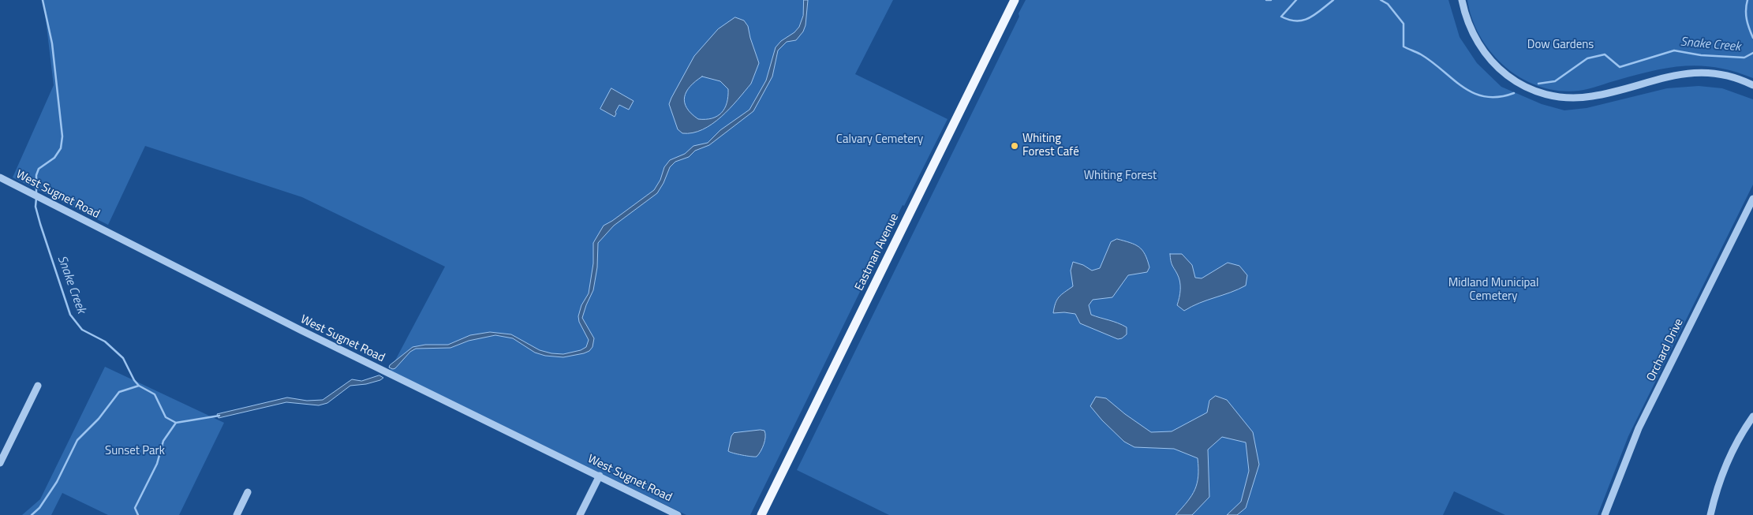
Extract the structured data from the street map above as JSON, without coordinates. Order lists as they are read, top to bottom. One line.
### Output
{"streets":{"main road":["Eastman Avenue"],"street":["West Sugnet Road","Orchard Drive"]},"water":["Snake Creek"],"parks":["Dow Gardens","Calvary Cemetery","Whiting Forest","Midland Municipal Cemetery","Sunset Park"],"places":["Whiting Forest Café"]}
